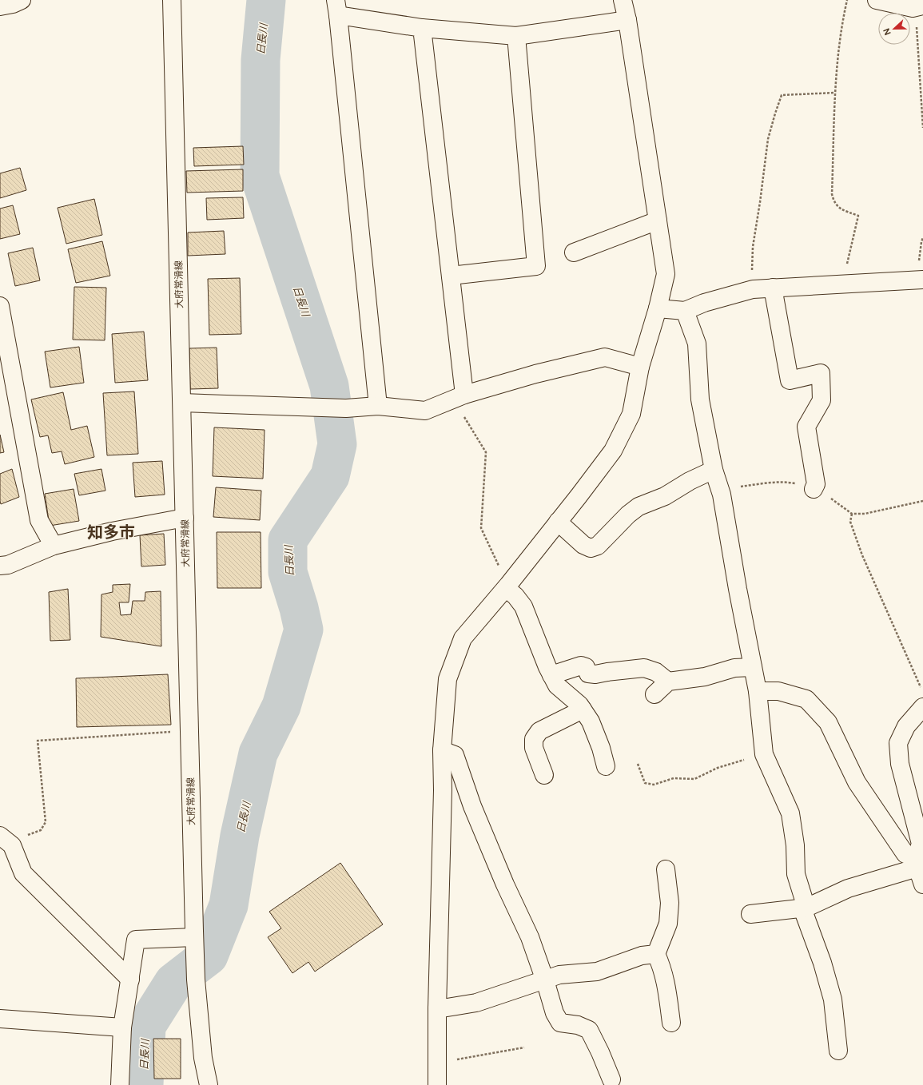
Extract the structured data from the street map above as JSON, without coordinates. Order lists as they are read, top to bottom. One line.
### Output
{"streets":{"street":["大府常滑線"]},"districts":["知多市"],"water":["日長川"],"north":"left"}
